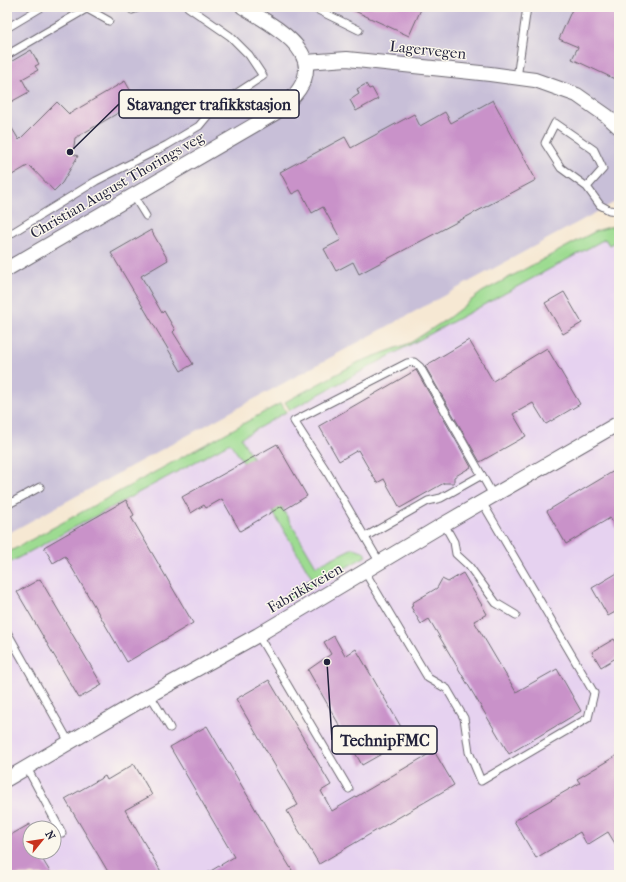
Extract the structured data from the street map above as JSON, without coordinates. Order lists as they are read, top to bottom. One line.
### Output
{"streets":{"street":["Lagervegen","Christian August Thorings veg","Fabrikkveien"]},"crossings":[["Lagervegen","Christian August Thorings veg"]],"places":["Stavanger trafikkstasjon","TechnipFMC"],"north":"top right"}
